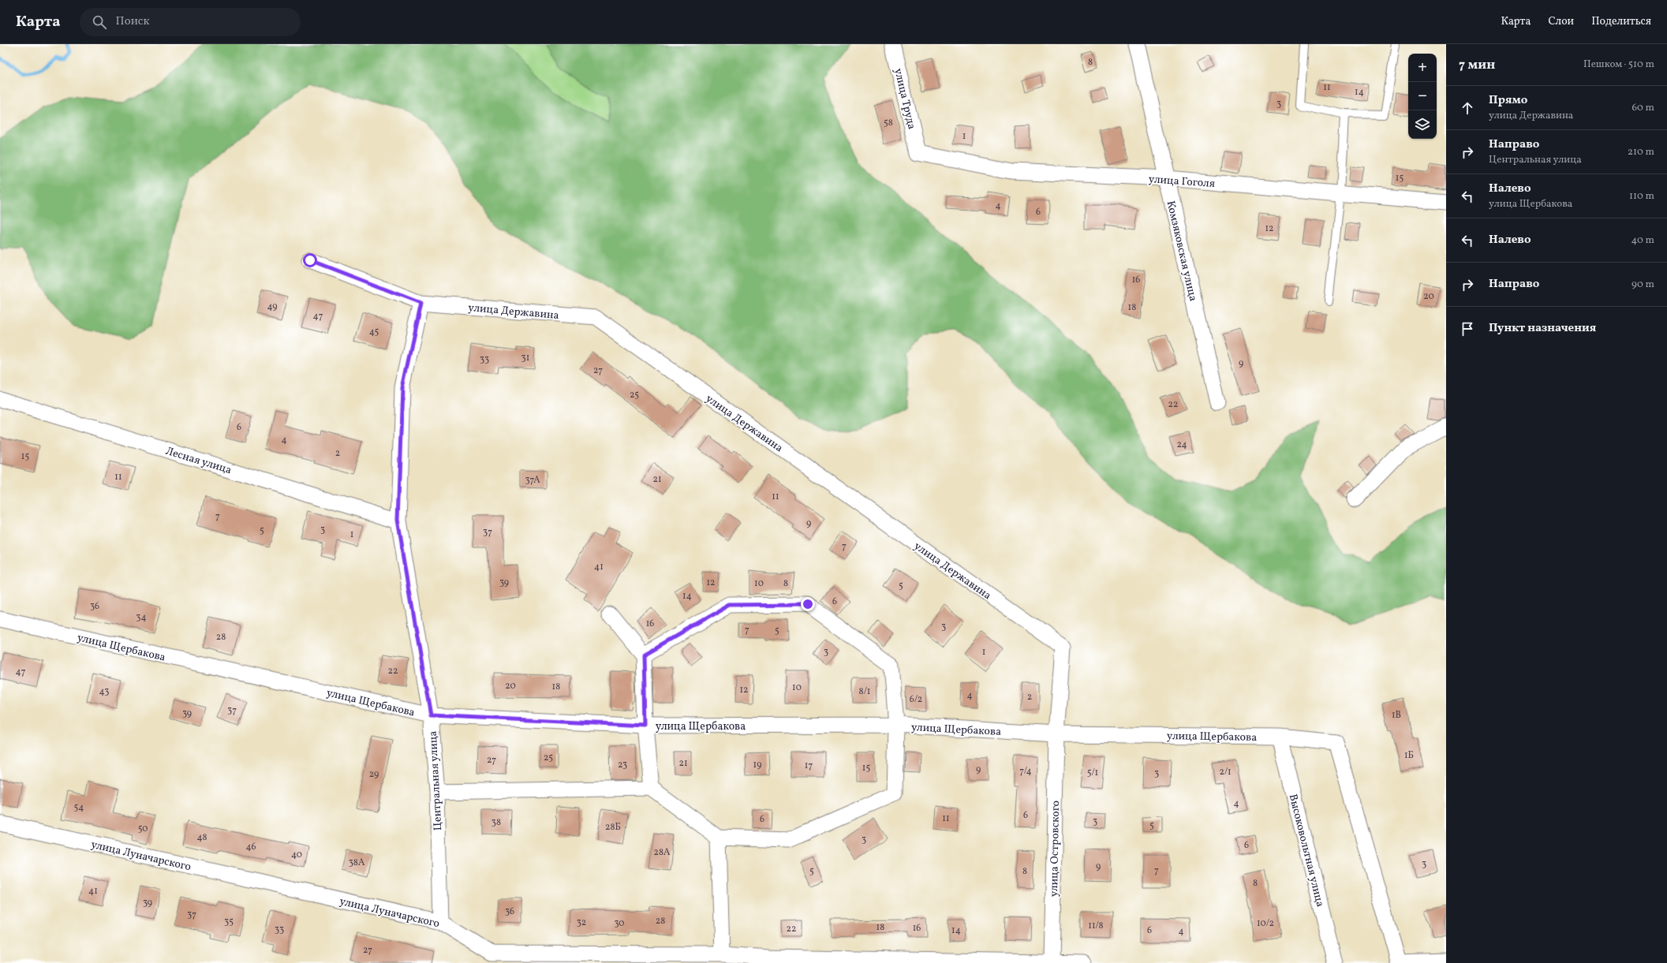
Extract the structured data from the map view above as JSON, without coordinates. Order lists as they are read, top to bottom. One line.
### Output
{"streets":{"street":["улица Труда","улица Гоголя","Комзяковская улица","улица Державина","Лесная улица","улица Щербакова","Центральная улица","улица Островского","Высоковольтная улица","улица Луначарского"]},"crossings":[["улица Труда","улица Гоголя"],["улица Гоголя","Комзяковская улица"],["улица Державина","улица Щербакова"],["улица Державина","Центральная улица"],["улица Державина","улица Островского"],["Лесная улица","Центральная улица"],["улица Щербакова","Центральная улица"],["улица Щербакова","улица Островского"],["улица Щербакова","Высоковольтная улица"],["Центральная улица","улица Луначарского"],["улица Островского","улица Луначарского"]],"house_numbers":["8","11","14","3","58","1","15","4","6","12","16","20","49","18","47","45","31","33","9","27","25","22","6","4","24","2","15","11","21","37А","11","7","9","3","5","37","1","7","41","39","12","10","8","5","14","6","36","34","16","3","7","5","28","3","1","22","47","20","18","10","12","43","8/1","4","2","6/2","37","39","1В","1Б","25","27","21","23","19","17","15","9","7/4","2/1","5/1","3","29","4","54","6","11","6","3","38","5","28Б","50","48","3","6","46","28А","40","38А","3","9","7","5","8","8","41","39","36","37","28","35","32","30","10/2","11/8","18","16","22","33","14","6","4","27"],"page":{"header":"Карта","search":"Поиск","nav":["Карта","Слои","Поделиться"],"heading":["7 мин","Пешком · 510 m"],"map_buttons":["+","−"],"list":[["Прямо","улица Державина","60 m"],["Направо","Центральная улица","210 m"],["Налево","улица Щербакова","110 m"],["Налево","40 m"],["Направо","90 m"],"Пункт назначения"]}}
